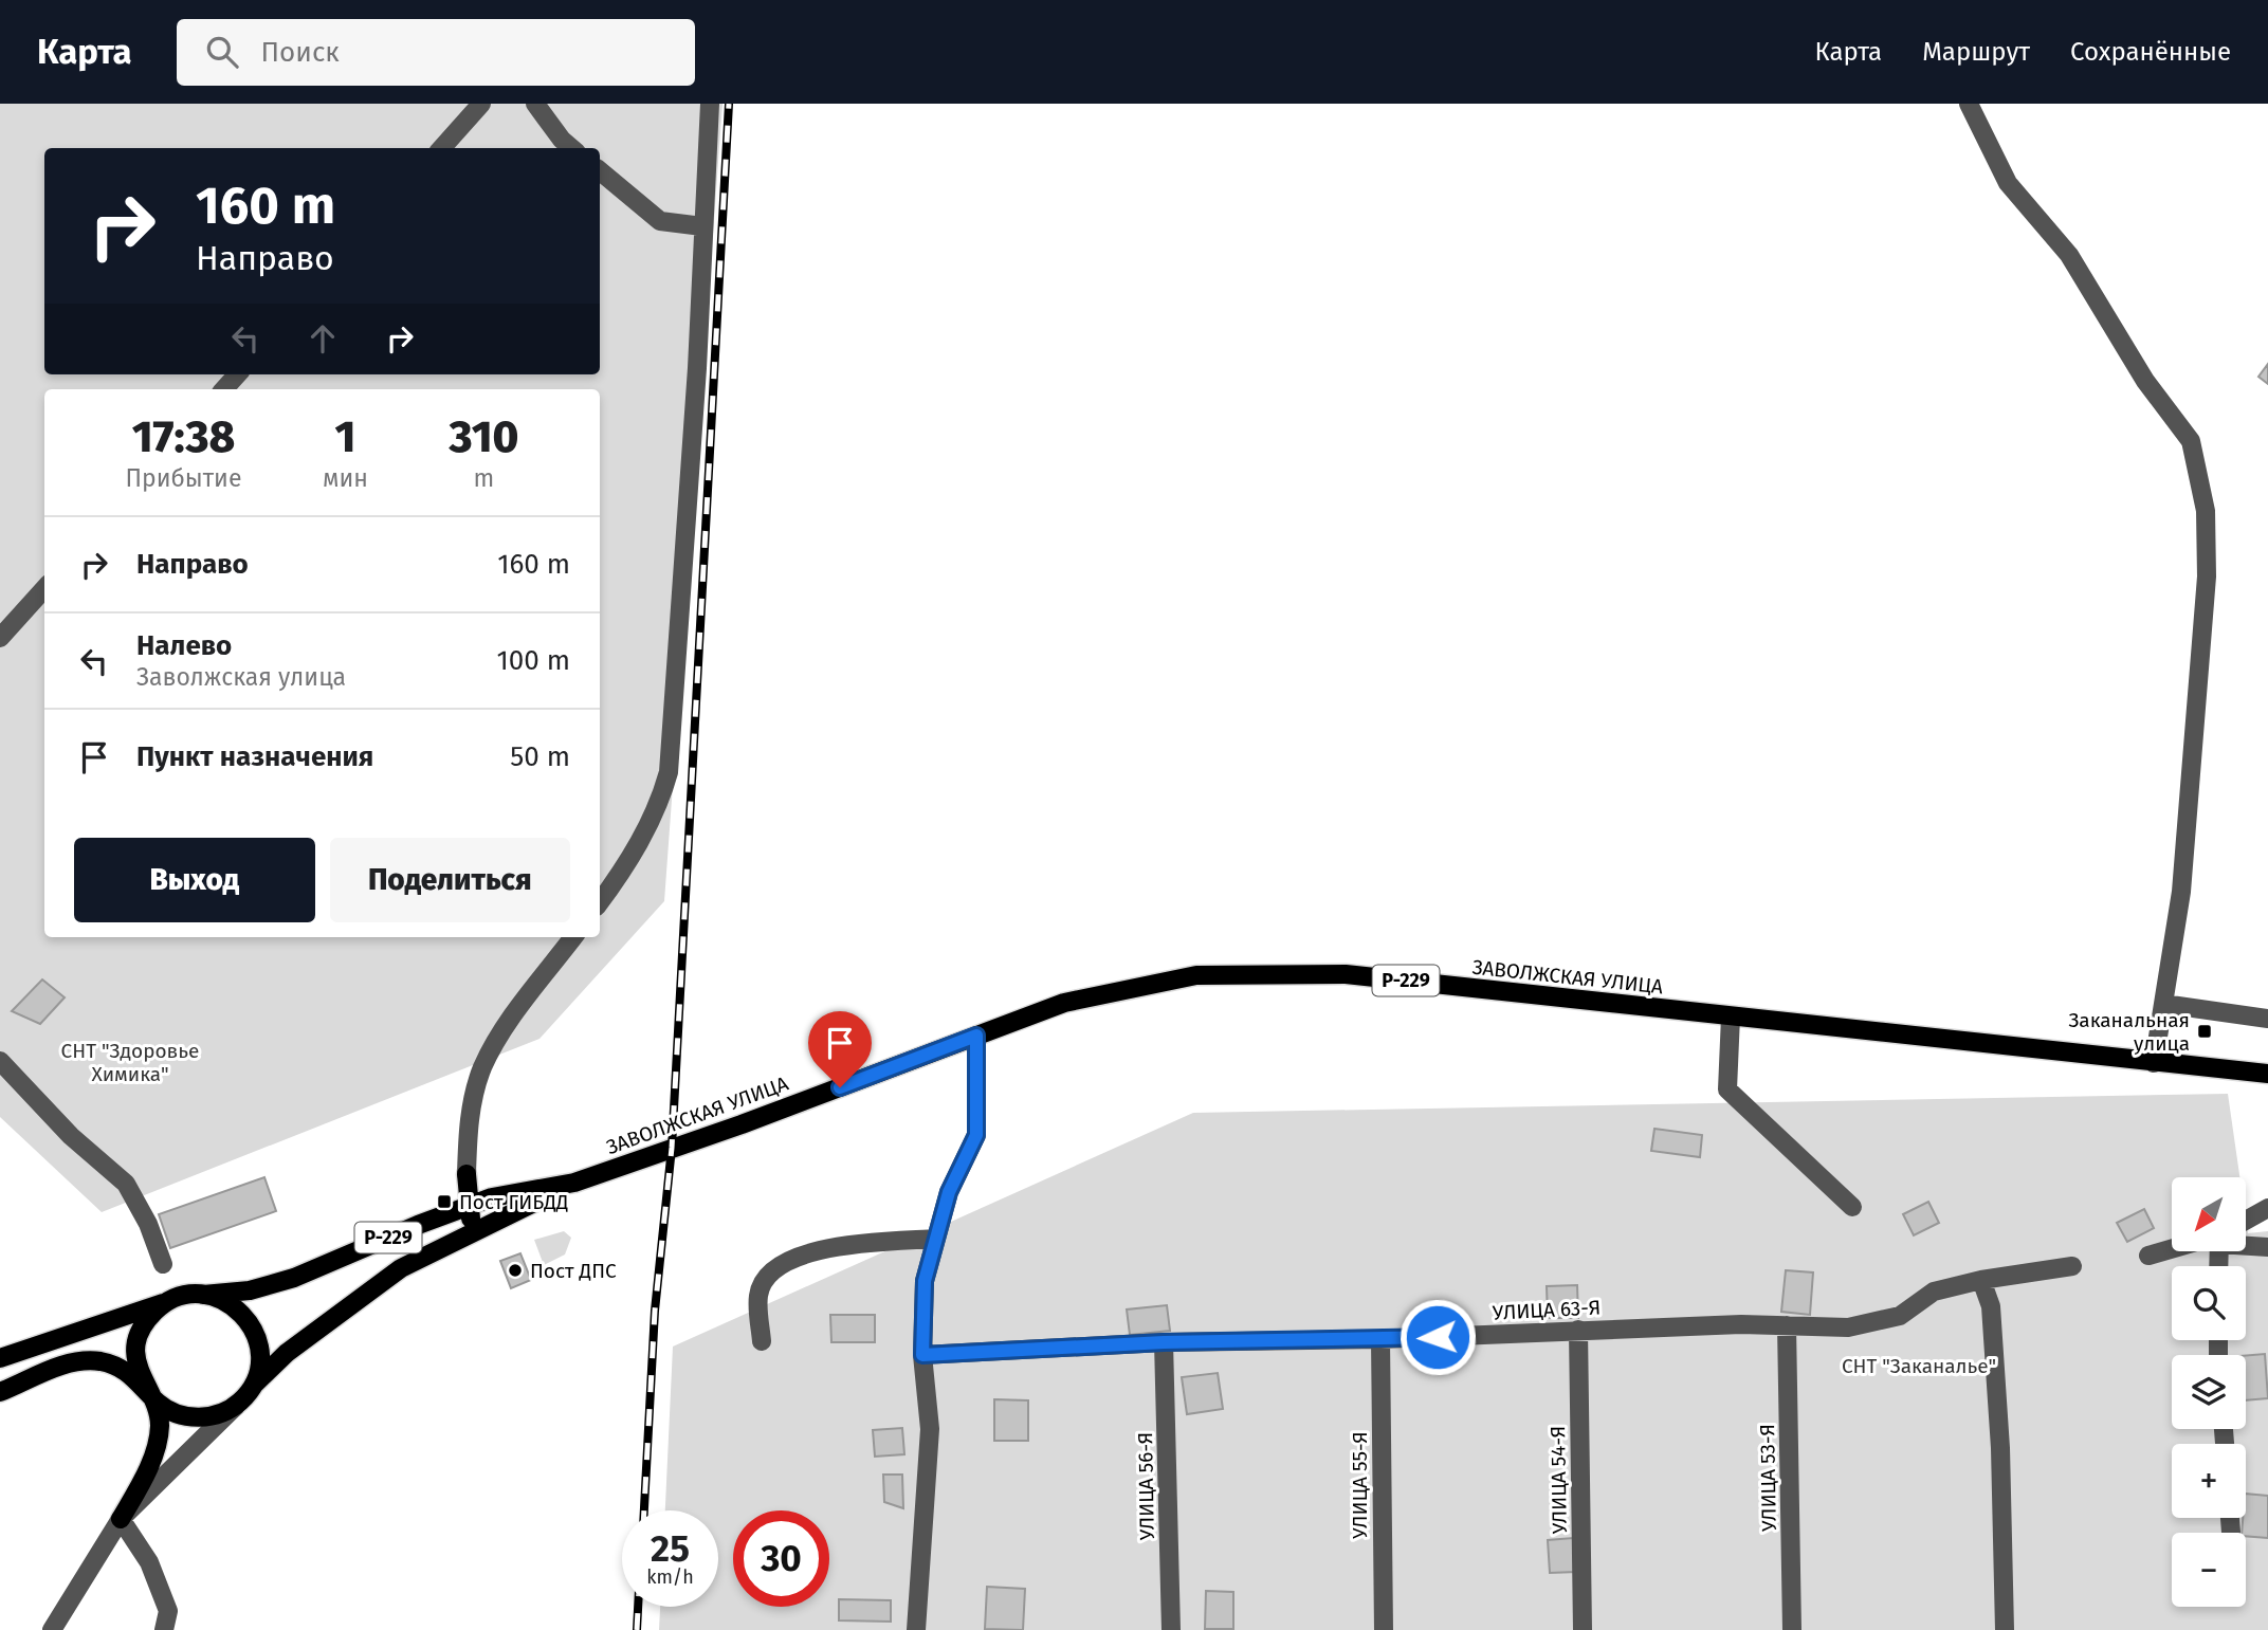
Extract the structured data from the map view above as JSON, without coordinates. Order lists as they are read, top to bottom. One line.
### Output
{"streets":{"main road":["ЗАВОЛЖСКАЯ УЛИЦА","Р-229"],"street":["УЛИЦА 63-Я","УЛИЦА 53-Я","УЛИЦА 54-Я","УЛИЦА 55-Я","УЛИЦА 56-Я"]},"crossings":[["ЗАВОЛЖСКАЯ УЛИЦА","Р-229"],["УЛИЦА 63-Я","УЛИЦА 53-Я"],["УЛИЦА 63-Я","УЛИЦА 54-Я"],["УЛИЦА 63-Я","УЛИЦА 55-Я"],["УЛИЦА 63-Я","УЛИЦА 56-Я"]],"parks":["СНТ \"Здоровье Химика\"","СНТ \"Заканалье\""],"places":{"transit":["Заканальная улица","Пост ГИБДД"],"other":["Пост ДПС"]},"north":"bottom left","page":{"header":"Карта","search":"Поиск","nav":["Карта","Маршрут","Сохранённые"],"turn":["160 m","Направо"],"eta":["17:38","Прибытие","1","мин","310","m"],"list":[{"name":"Направо","value":"160 m"},{"name":"Налево","note":"Заволжская улица","value":"100 m"},{"name":"Пункт назначения","value":"50 m"}],"buttons":["Выход","Поделиться"],"map_buttons":["+","−"],"speed":"25 km/h","limit":"30"}}
